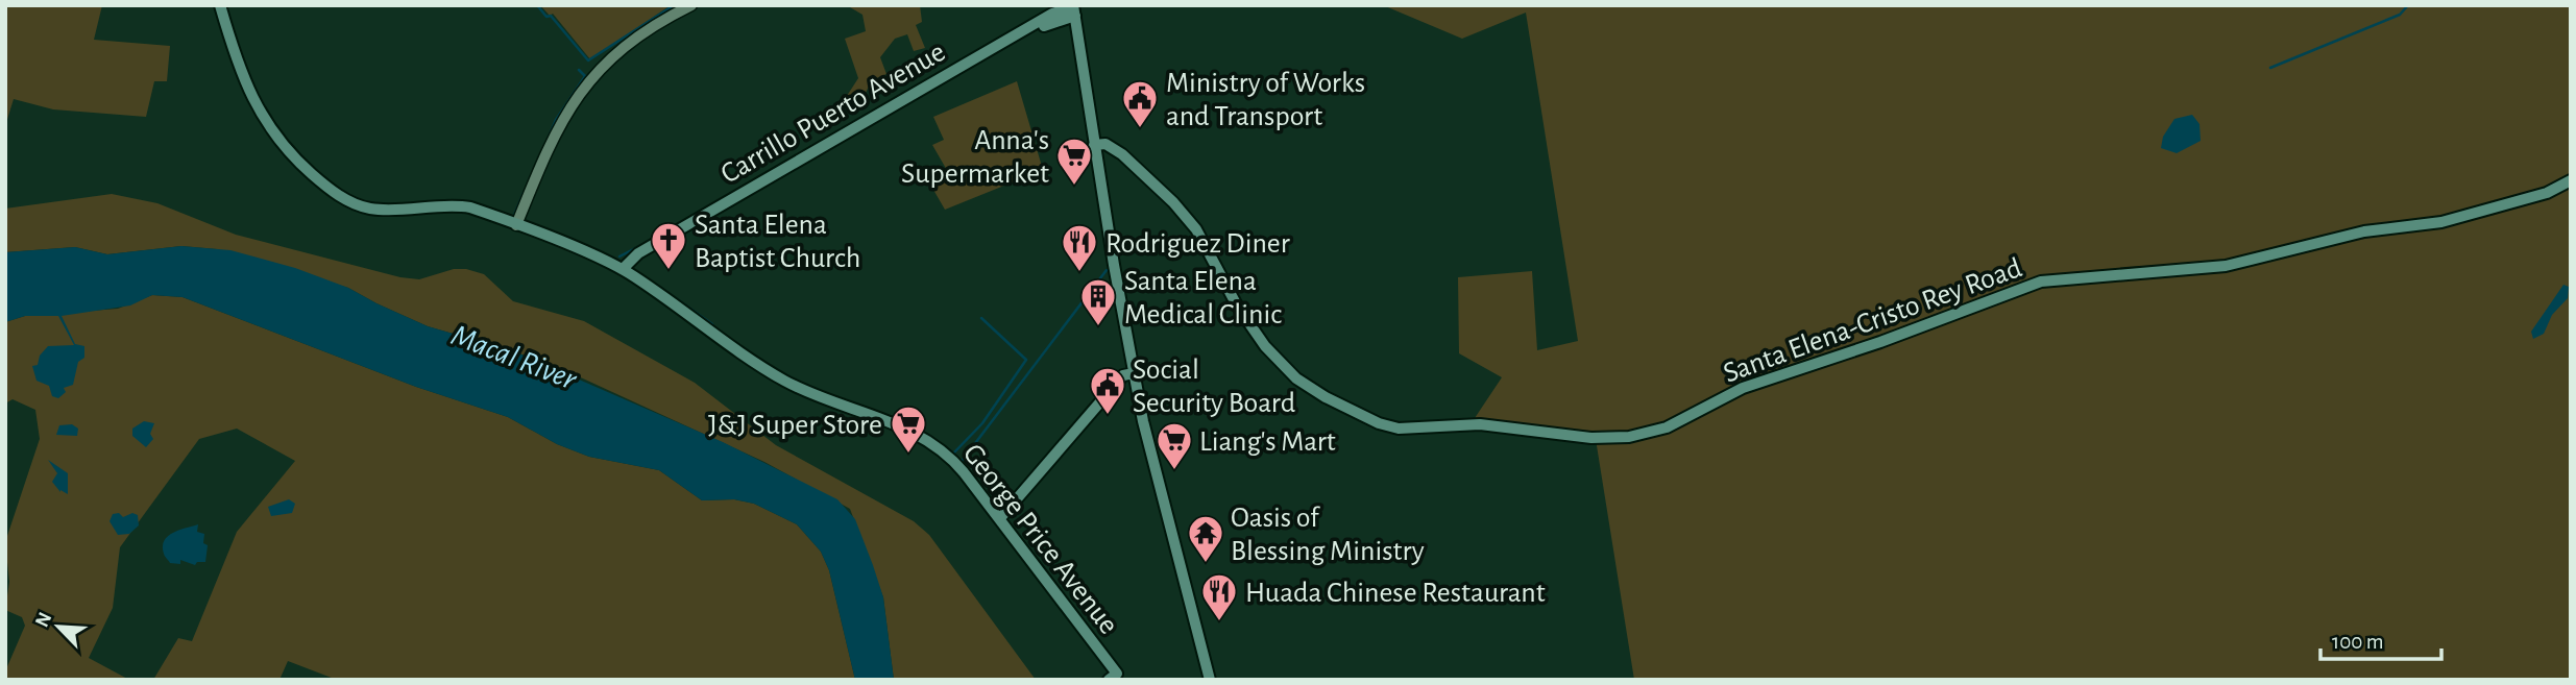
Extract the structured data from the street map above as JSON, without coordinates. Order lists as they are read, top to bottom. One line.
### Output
{"streets":{"main road":["Carrillo Puerto Avenue","Santa Elena-Cristo Rey Road","George Price Avenue"]},"crossings":[["Carrillo Puerto Avenue","George Price Avenue"]],"water":["Macal River"],"places":{"public building":["Ministry of Works and Transport","Social Security Board"],"supermarket":["Anna's Supermarket","J&J Super Store","Liang's Mart"],"church":["Santa Elena Baptist Church"],"restaurant":["Rodriguez Diner","Huada Chinese Restaurant"],"building":["Santa Elena Medical Clinic"],"temple":["Oasis of Blessing Ministry"]},"scale_bar":"100 m","north":"top left"}
